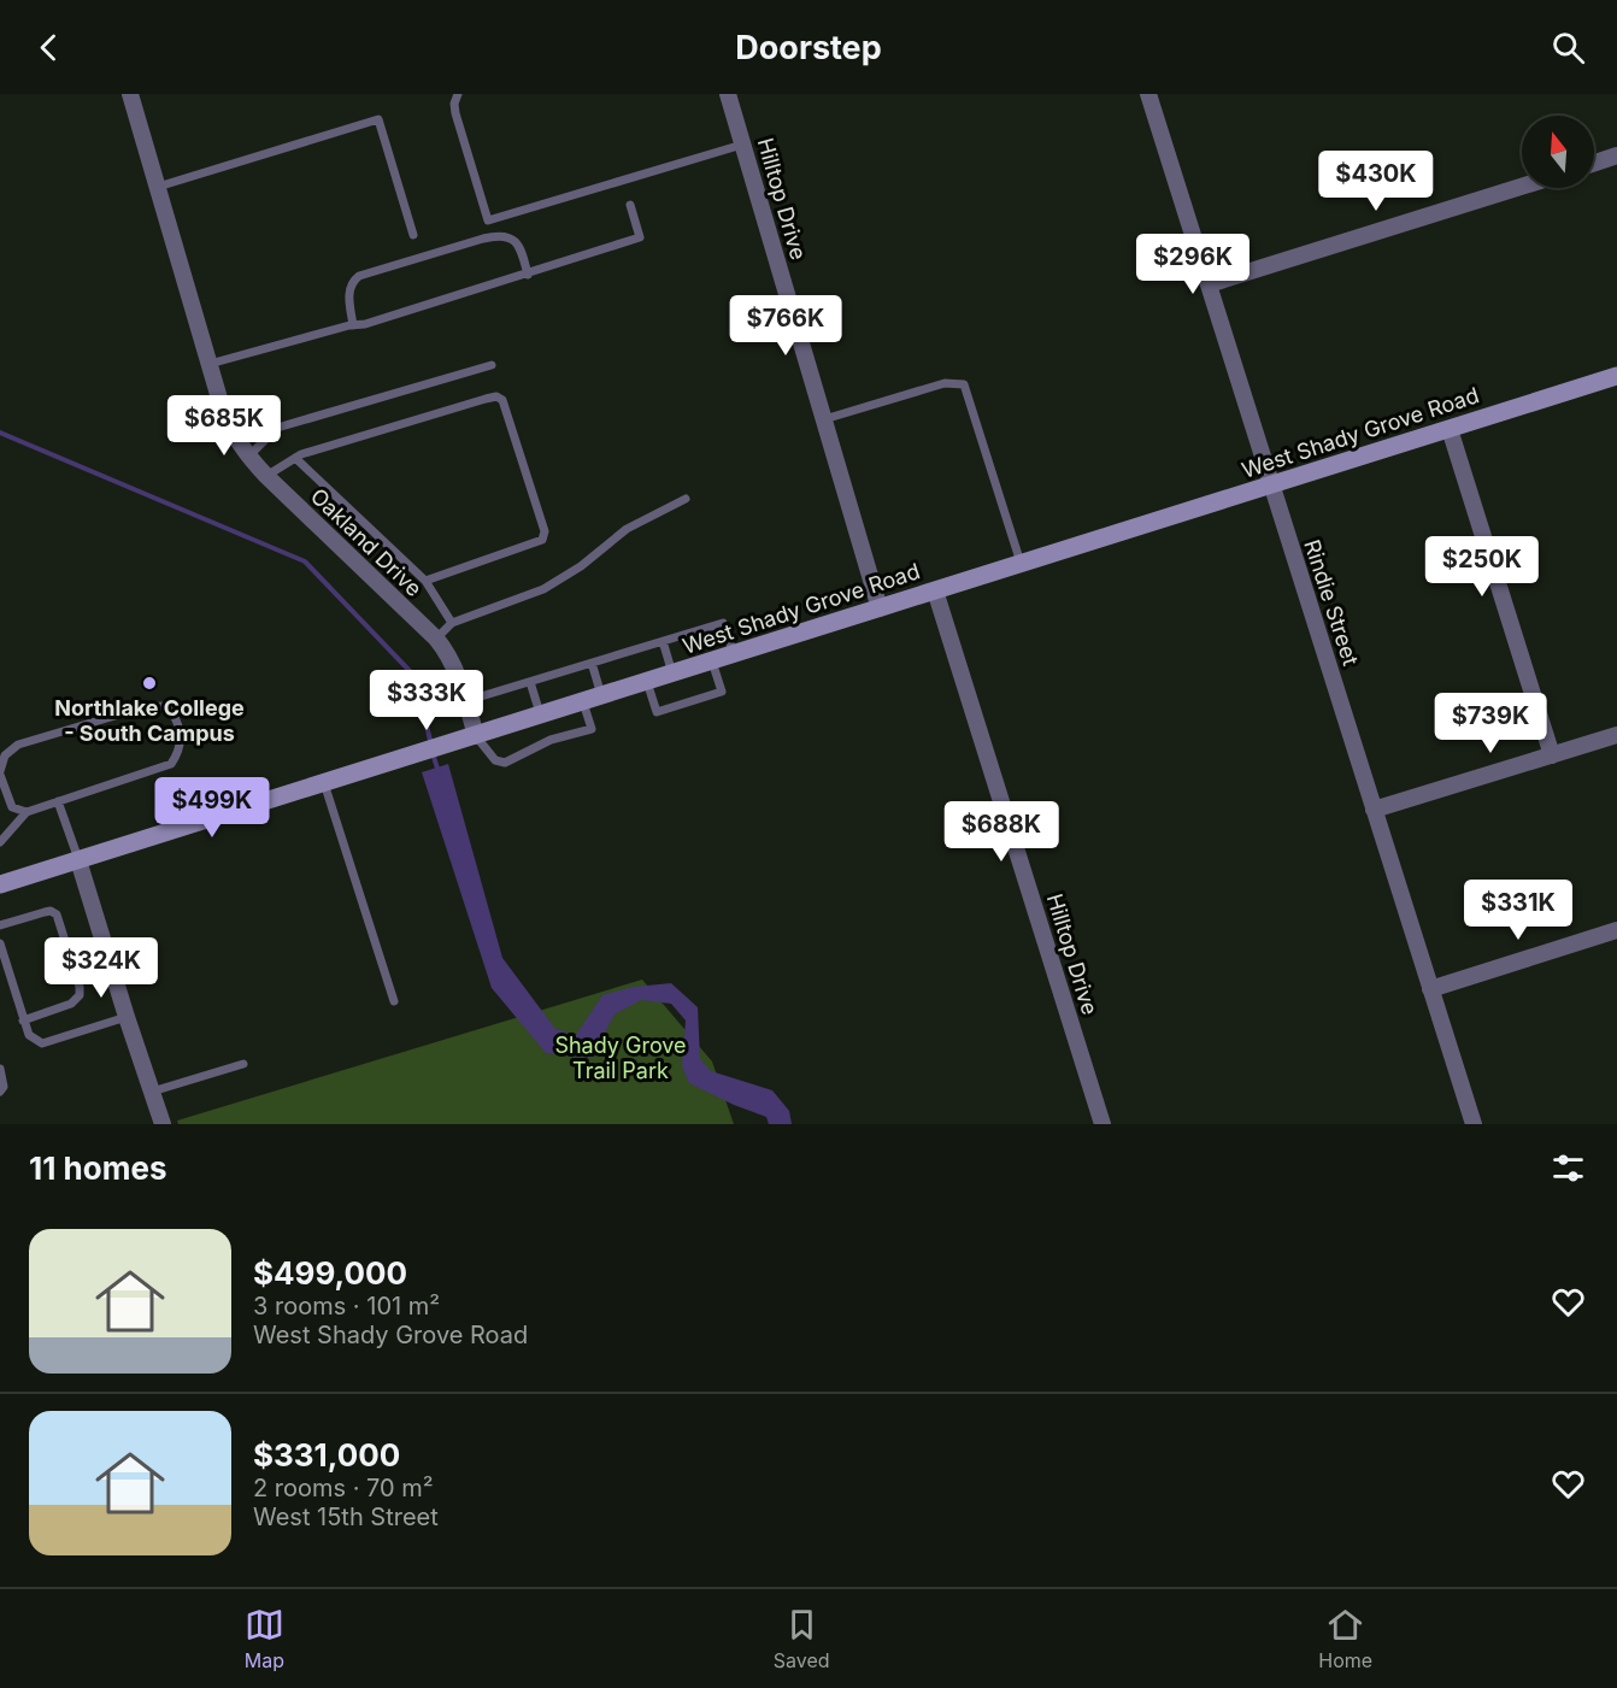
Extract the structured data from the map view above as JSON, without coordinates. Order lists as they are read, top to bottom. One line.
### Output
{"streets":{"main road":["West Shady Grove Road"],"street":["Hilltop Drive","Oakland Drive","Rindie Street"]},"crossings":[["Hilltop Drive","West Shady Grove Road"],["West Shady Grove Road","Oakland Drive"],["West Shady Grove Road","Rindie Street"]],"parks":["Shady Grove Trail Park"],"places":["Northlake College - South Campus"],"north":"top","page":{"header":"Doorstep","price":["$430K","$296K","$766K","$685K","$250K","$333K","$739K","$499K","$688K","$331K","$324K"],"heading":"11 homes","list":[{"name":"$499,000","note":"3 rooms · 101 m² · West Shady Grove Road"},{"name":"$331,000","note":"2 rooms · 70 m² · West 15th Street"}],"tabs":["Map","Saved","Home"]}}
